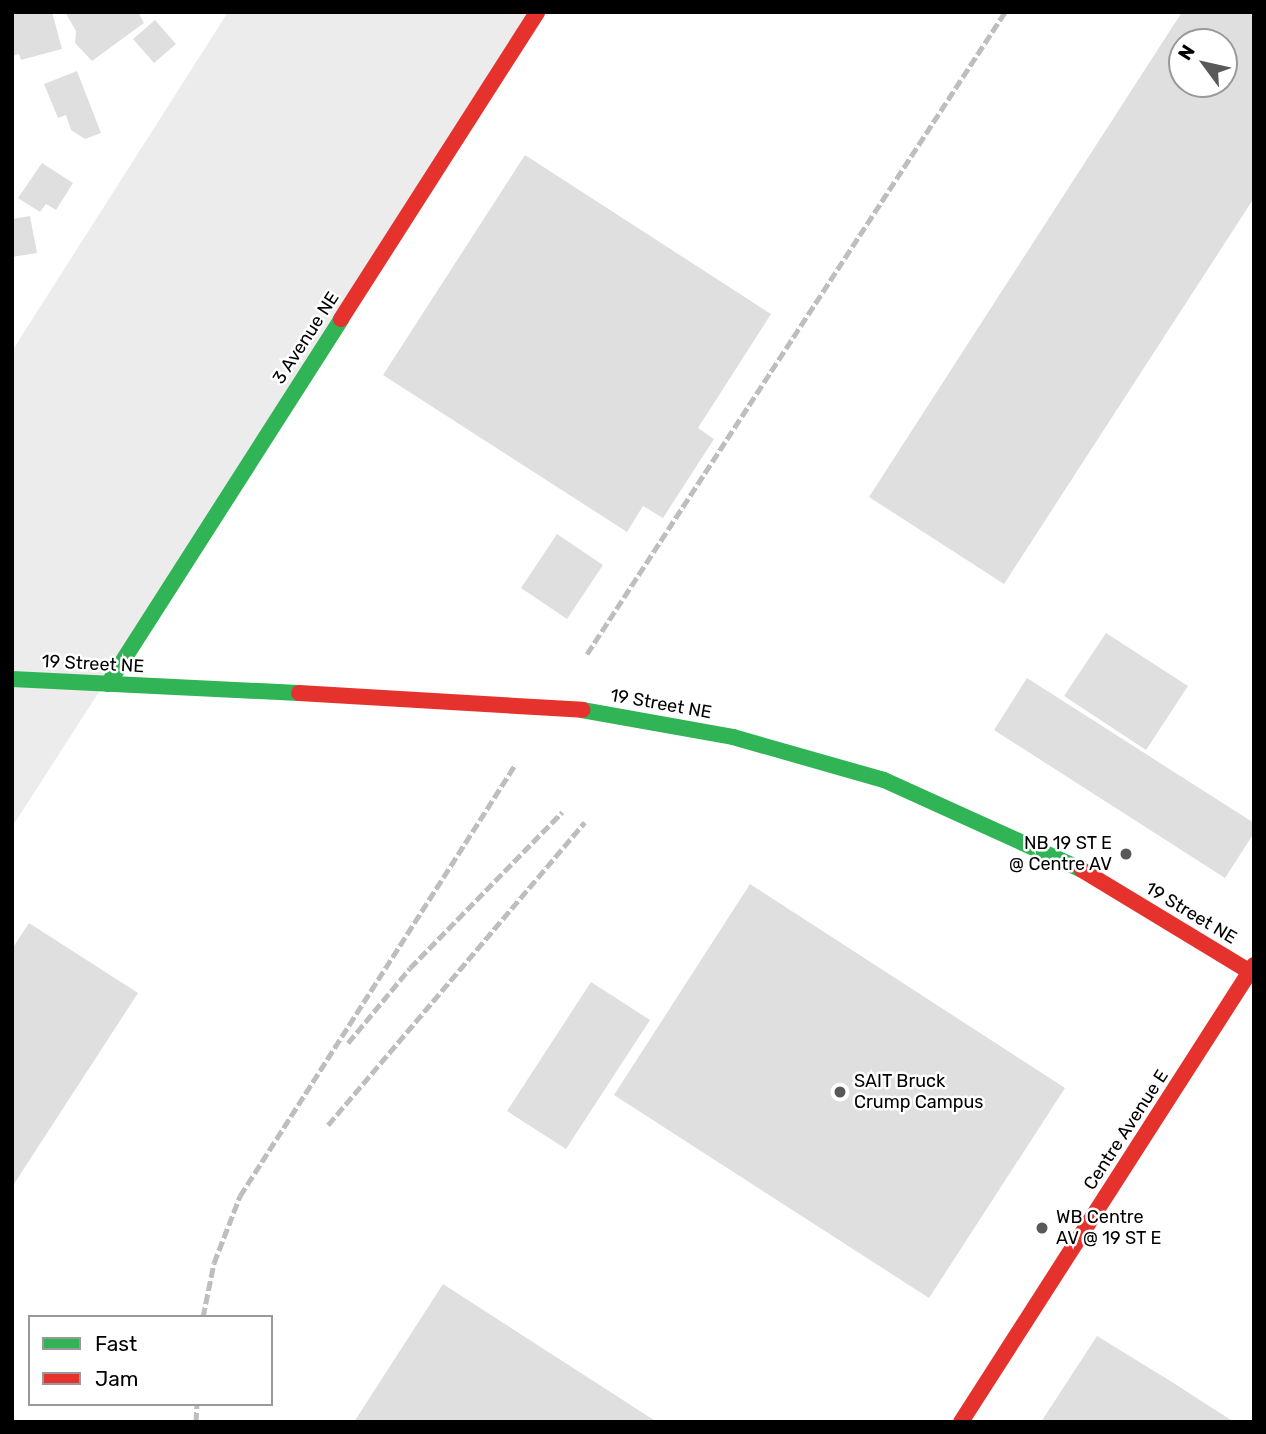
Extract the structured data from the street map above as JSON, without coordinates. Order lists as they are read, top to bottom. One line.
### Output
{"streets":{"street":["3 Avenue NE","19 Street NE","Centre Avenue E"]},"crossings":[["3 Avenue NE","19 Street NE"],["19 Street NE","Centre Avenue E"]],"places":["NB 19 ST E @ Centre AV","SAIT Bruck Crump Campus","WB Centre AV @ 19 ST E"],"legend":["Fast","Jam"],"north":"top left"}
